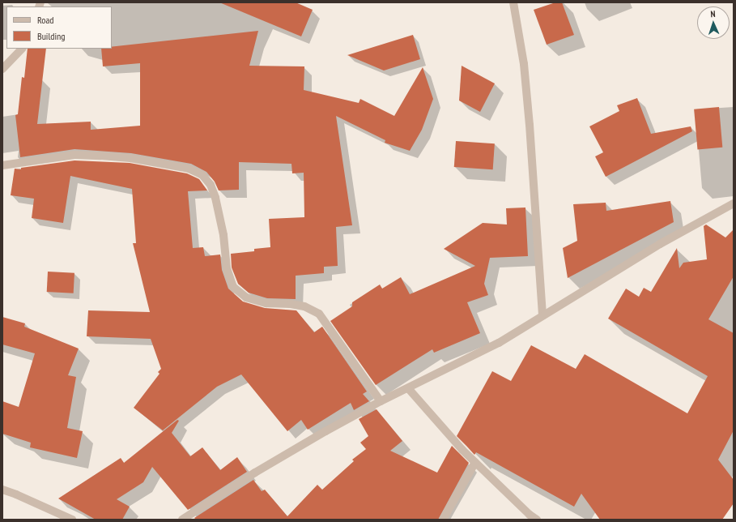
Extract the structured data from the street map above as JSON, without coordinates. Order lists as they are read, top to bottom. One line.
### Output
{"legend":["Road","Building"],"north":"top"}
